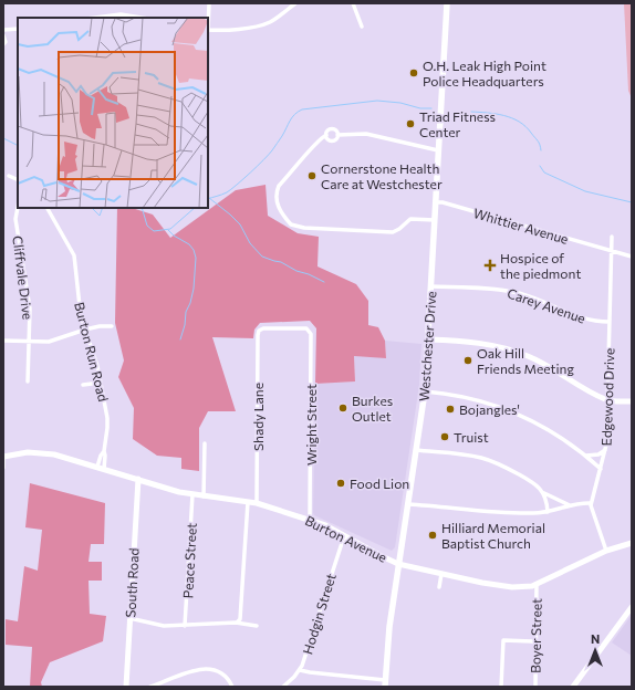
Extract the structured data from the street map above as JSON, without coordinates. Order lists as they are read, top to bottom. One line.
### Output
{"streets":{"main road":["Westchester Drive"],"street":["Whittier Avenue","Cliffvale Drive","Carey Avenue","Burton Run Road","Edgewood Drive","Shady Lane","Wright Street","Burton Avenue","Peace Street","South Road","Hodgin Street","Boyer Street"]},"crossings":[["Whittier Avenue","Westchester Drive"],["Whittier Avenue","Edgewood Drive"],["Carey Avenue","Westchester Drive"],["Carey Avenue","Edgewood Drive"],["Westchester Drive","Burton Avenue"],["Burton Run Road","Burton Avenue"],["Shady Lane","Wright Street"],["Shady Lane","Burton Avenue"],["Wright Street","Burton Avenue"],["Burton Avenue","Peace Street"],["Burton Avenue","South Road"],["Burton Avenue","Hodgin Street"],["Burton Avenue","Boyer Street"]],"places":{"other":["O.H. Leak High Point Police Headquarters","Triad Fitness Center","Cornerstone Health Care at Westchester","Oak Hill Friends Meeting","Burkes Outlet","Bojangles'","Truist","Food Lion","Hilliard Memorial Baptist Church"],"health":["Hospice of the piedmont"]},"north":"top"}
